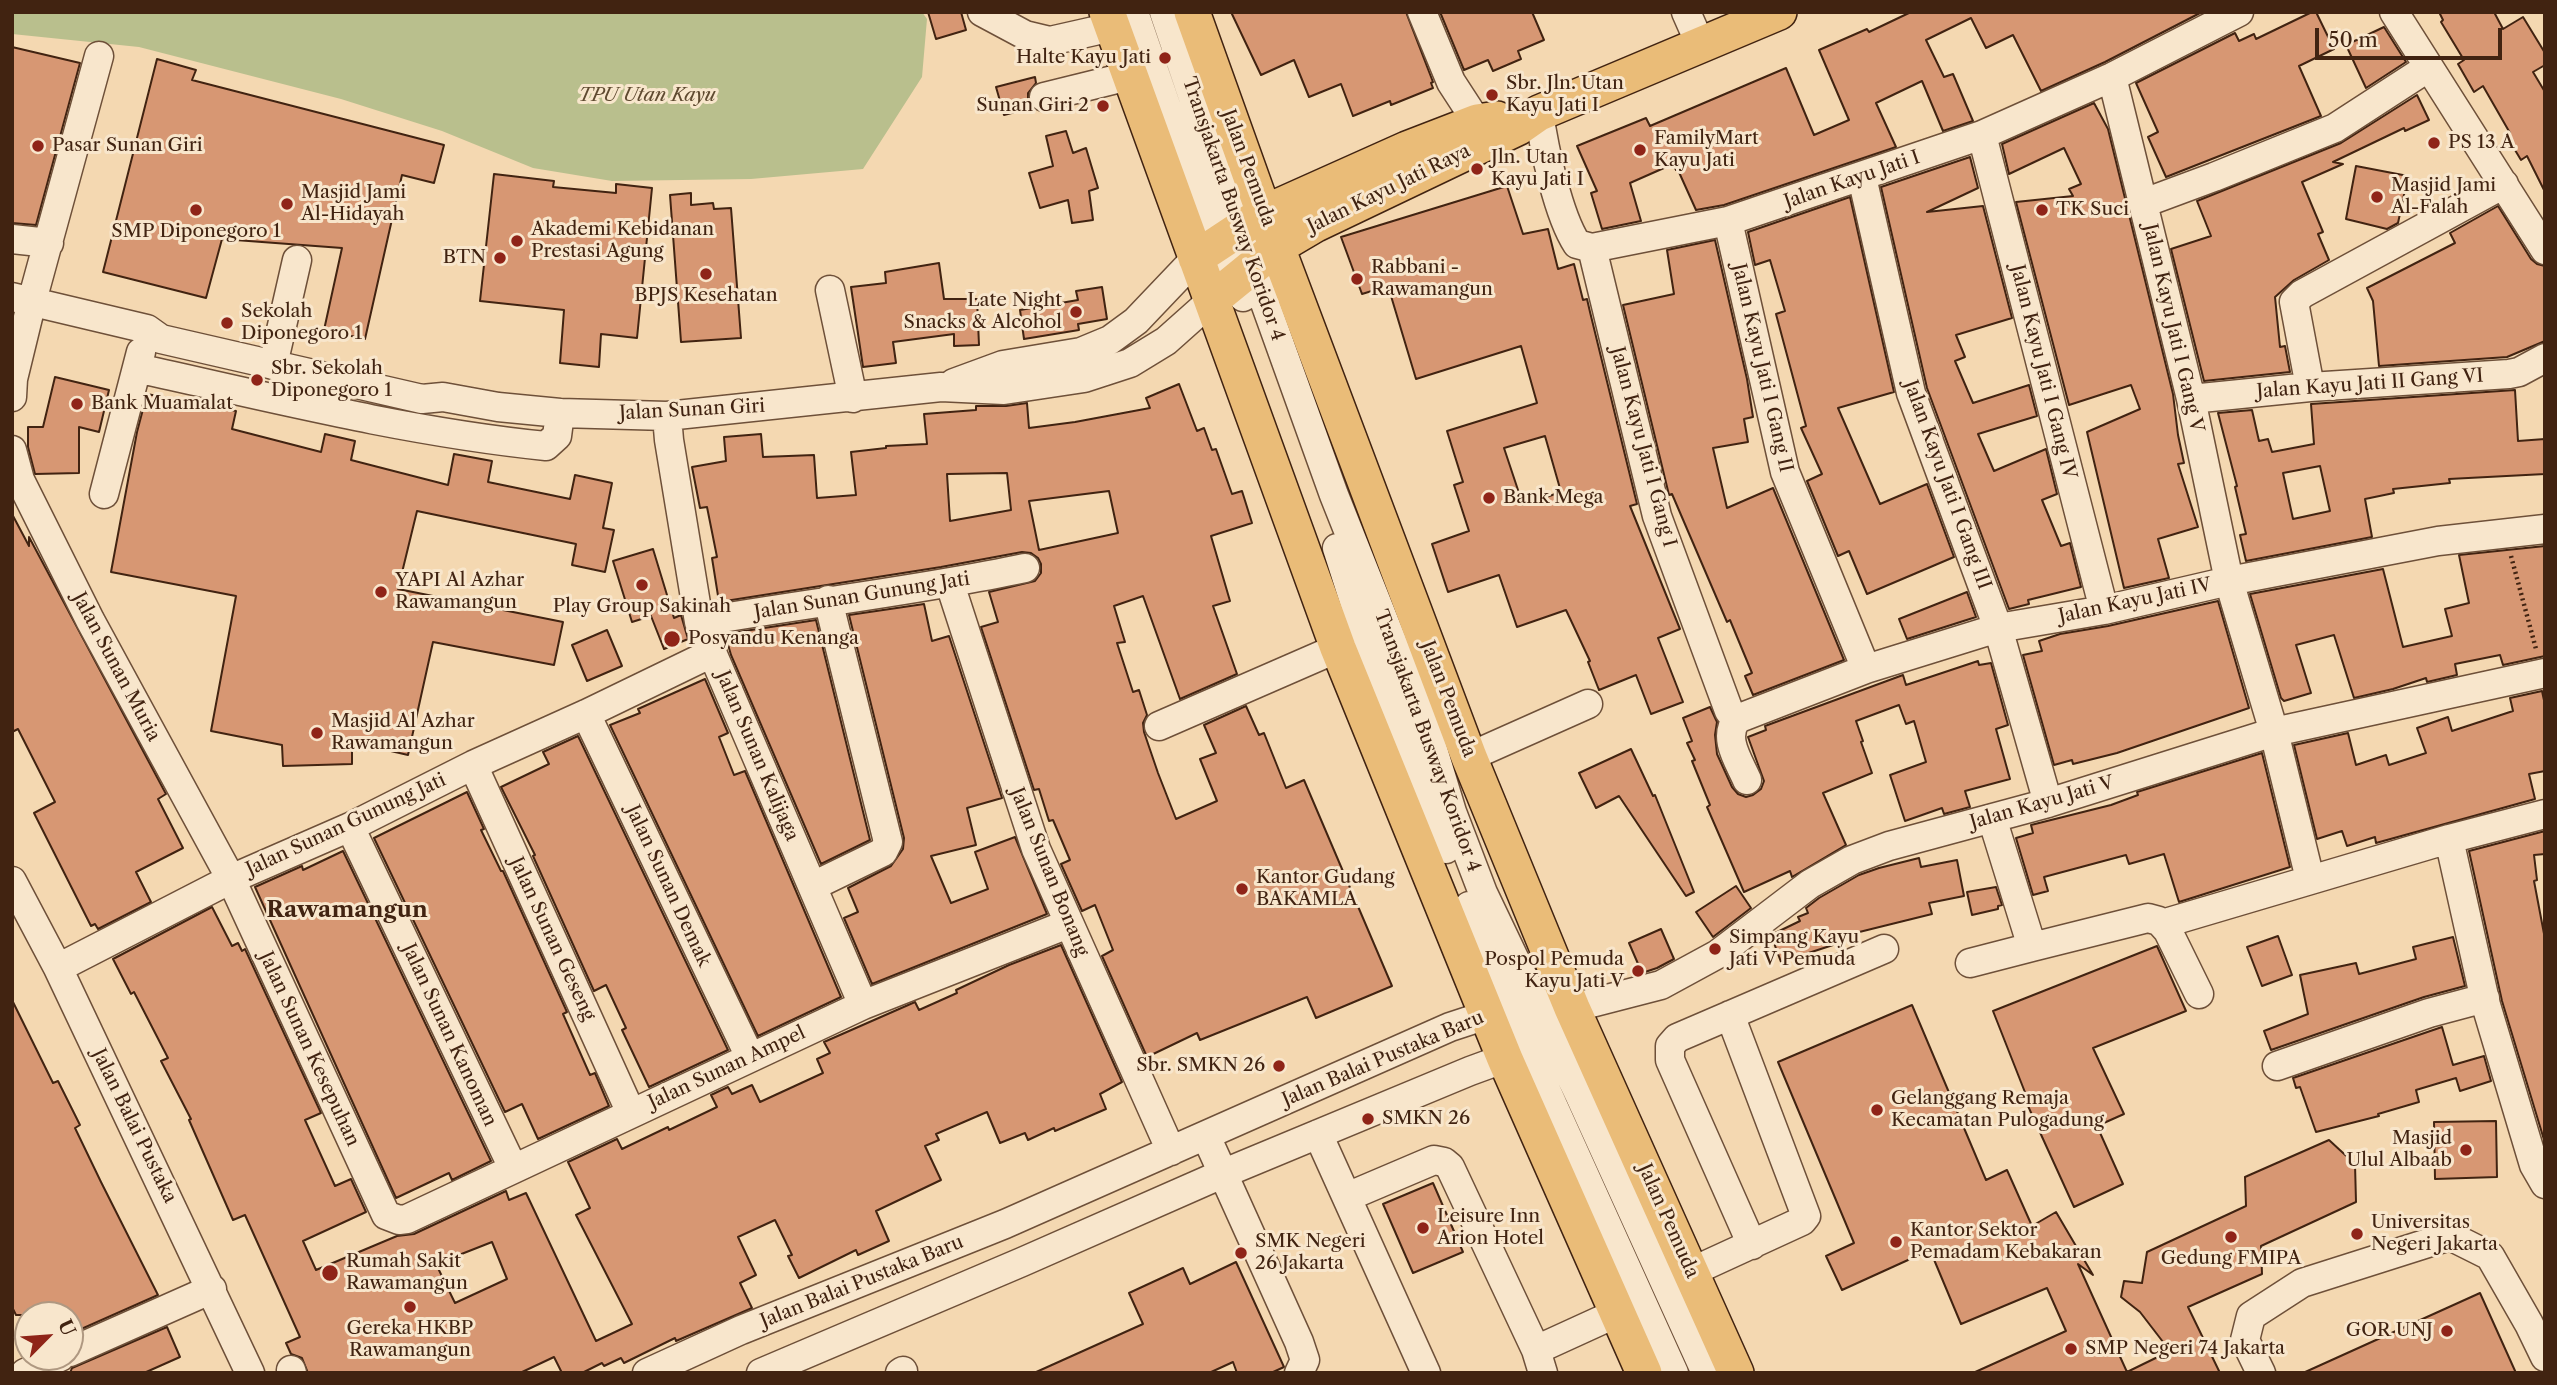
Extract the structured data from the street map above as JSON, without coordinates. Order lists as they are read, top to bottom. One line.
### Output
{"streets":{"main road":["Jalan Pemuda","Jalan Kayu Jati Raya"],"street":["Jalan Kayu Jati I","Transjakarta Busway Koridor 4","Jalan Kayu Jati I Gang V","Jalan Kayu Jati I Gang II","Jalan Kayu Jati I Gang IV","Jalan Kayu Jati II Gang VI","Jalan Sunan Giri","Jalan Kayu Jati I Gang I","Jalan Kayu Jati I Gang III","Jalan Sunan Gunung Jati","Jalan Kayu Jati IV","Jalan Sunan Muria","Jalan Sunan Kalijaga","Jalan Kayu Jati V","Jalan Sunan Bonang","Jalan Sunan Demak","Jalan Sunan Geseng","Jalan Sunan Kanoman","Jalan Sunan Kesepuhan","Jalan Balai Pustaka Baru","Jalan Sunan Ampel","Jalan Balai Pustaka"]},"crossings":[["Jalan Pemuda","Jalan Kayu Jati Raya"],["Jalan Pemuda","Transjakarta Busway Koridor 4"],["Jalan Pemuda","Jalan Sunan Giri"],["Jalan Pemuda","Jalan Kayu Jati V"],["Jalan Pemuda","Jalan Balai Pustaka Baru"],["Jalan Kayu Jati I","Jalan Kayu Jati I Gang V"],["Jalan Kayu Jati I","Jalan Kayu Jati I Gang II"],["Jalan Kayu Jati I","Jalan Kayu Jati I Gang IV"],["Jalan Kayu Jati I","Jalan Kayu Jati I Gang I"],["Jalan Kayu Jati I","Jalan Kayu Jati I Gang III"],["Jalan Kayu Jati Raya","Transjakarta Busway Koridor 4"],["Jalan Kayu Jati Raya","Jalan Sunan Giri"],["Transjakarta Busway Koridor 4","Jalan Sunan Giri"],["Transjakarta Busway Koridor 4","Jalan Balai Pustaka Baru"],["Jalan Kayu Jati I Gang V","Jalan Kayu Jati II Gang VI"],["Jalan Kayu Jati I Gang V","Jalan Kayu Jati IV"],["Jalan Kayu Jati I Gang V","Jalan Kayu Jati V"],["Jalan Kayu Jati I Gang II","Jalan Kayu Jati IV"],["Jalan Kayu Jati I Gang IV","Jalan Kayu Jati IV"],["Jalan Sunan Giri","Jalan Sunan Kalijaga"],["Jalan Kayu Jati I Gang I","Jalan Kayu Jati IV"],["Jalan Kayu Jati I Gang III","Jalan Kayu Jati IV"],["Jalan Kayu Jati I Gang III","Jalan Kayu Jati V"],["Jalan Sunan Gunung Jati","Jalan Sunan Muria"],["Jalan Sunan Gunung Jati","Jalan Sunan Kalijaga"],["Jalan Sunan Gunung Jati","Jalan Sunan Bonang"],["Jalan Sunan Gunung Jati","Jalan Sunan Demak"],["Jalan Sunan Gunung Jati","Jalan Sunan Geseng"],["Jalan Sunan Gunung Jati","Jalan Sunan Kanoman"],["Jalan Sunan Gunung Jati","Jalan Sunan Kesepuhan"],["Jalan Sunan Gunung Jati","Jalan Balai Pustaka"],["Jalan Sunan Muria","Jalan Sunan Kesepuhan"],["Jalan Sunan Kalijaga","Jalan Sunan Ampel"],["Jalan Sunan Bonang","Jalan Balai Pustaka Baru"],["Jalan Sunan Bonang","Jalan Sunan Ampel"],["Jalan Sunan Demak","Jalan Sunan Ampel"],["Jalan Sunan Geseng","Jalan Sunan Ampel"],["Jalan Sunan Kanoman","Jalan Sunan Ampel"],["Jalan Sunan Kesepuhan","Jalan Sunan Ampel"]],"districts":["Rawamangun"],"parks":["TPU Utan Kayu"],"places":["Halte Kayu Jati","Sbr. Jln. Utan Kayu Jati I","Sunan Giri 2","PS 13 A","Pasar Sunan Giri","FamilyMart Kayu Jati","Jln. Utan Kayu Jati I","Masjid Jami Al-Falah","Masjid Jami Al-Hidayah","SMP Diponegoro 1","TK Suci","Akademi Kebidanan Prestasi Agung","BTN","BPJS Kesehatan","Rabbani - Rawamangun","Late Night Snacks & Alcohol","Sekolah Diponegoro 1","Sbr. Sekolah Diponegoro 1","Bank Muamalat","Bank Mega","Play Group Sakinah","YAPI Al Azhar Rawamangun","Posyandu Kenanga","Masjid Al Azhar Rawamangun","Kantor Gudang BAKAMLA","Simpang Kayu Jati V Pemuda","Pospol Pemuda Kayu Jati V","Sbr. SMKN 26","Gelanggang Remaja Kecamatan Pulogadung","SMKN 26","Masjid Ulul Albaab","Leisure Inn Arion Hotel","Universitas Negeri Jakarta","Gedung FMIPA","Kantor Sektor Pemadam Kebakaran","SMK Negeri 26 Jakarta","Rumah Sakit Rawamangun","Gereka HKBP Rawamangun","GOR UNJ","SMP Negeri 74 Jakarta"],"scale_bar":"50 m","north":"top right"}
